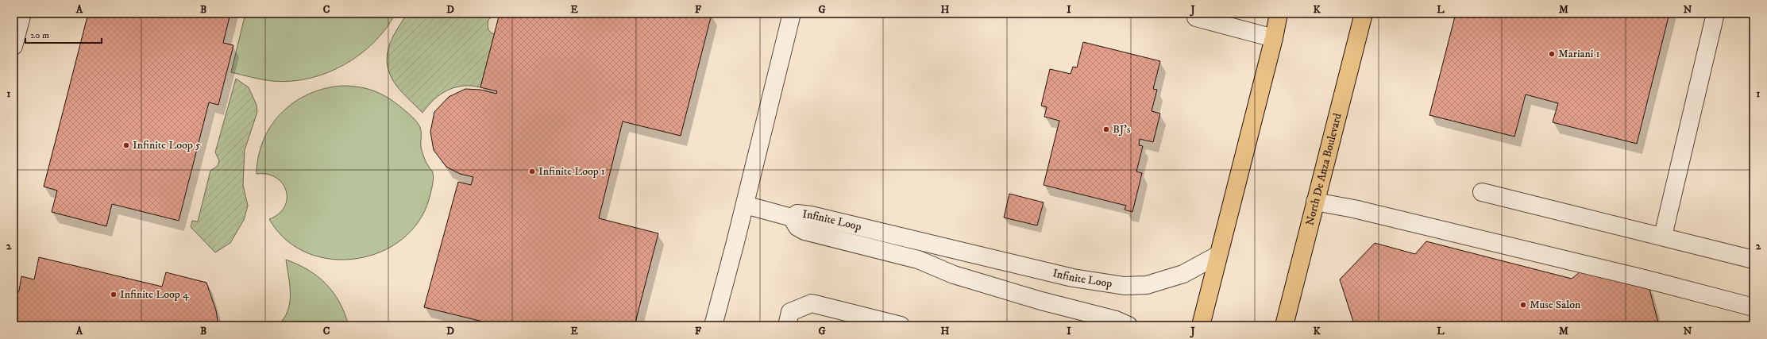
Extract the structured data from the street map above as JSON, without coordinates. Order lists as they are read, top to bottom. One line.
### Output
{"streets":{"main road":["North De Anza Boulevard"],"street":["Infinite Loop"]},"places":["Mariani 1","BJ’s","Infinite Loop 5","Infinite Loop 1","Infinite Loop 4","Muse Salon"],"scale_bar":"20 m","grid":{"columns":["A","B","C","D","E","F","G","H","I","J","K","L","M","N"],"rows":["1","2"]}}
